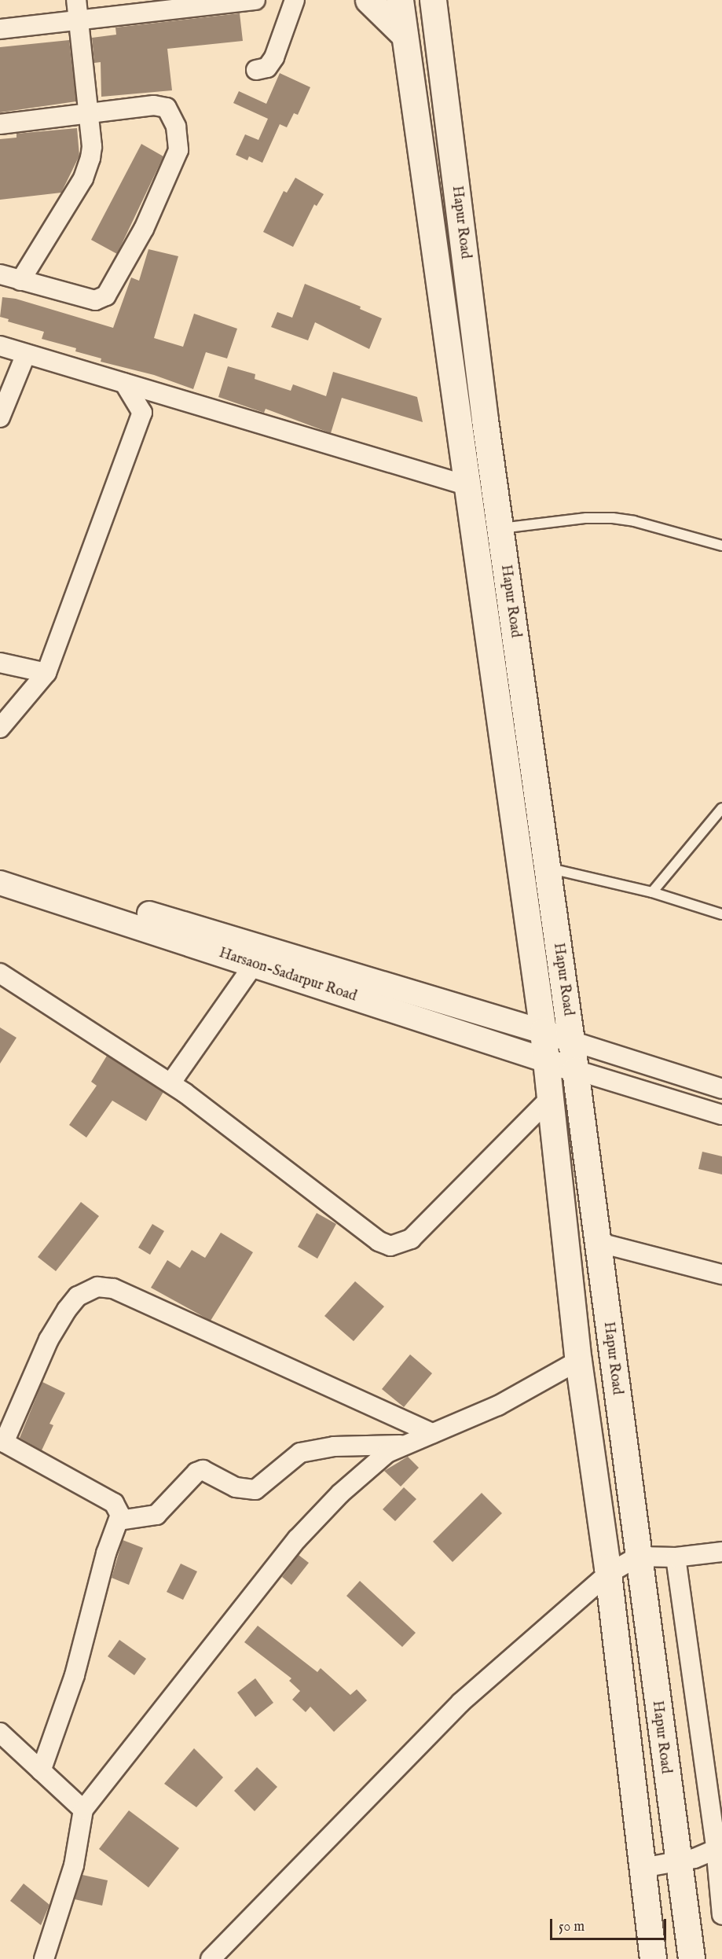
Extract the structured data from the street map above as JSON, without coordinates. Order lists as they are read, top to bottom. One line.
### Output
{"streets":{"main road":["Hapur Road"],"street":["Harsaon-Sadarpur Road"]},"crossings":[["Hapur Road","Harsaon-Sadarpur Road"]],"scale_bar":"50 m"}
